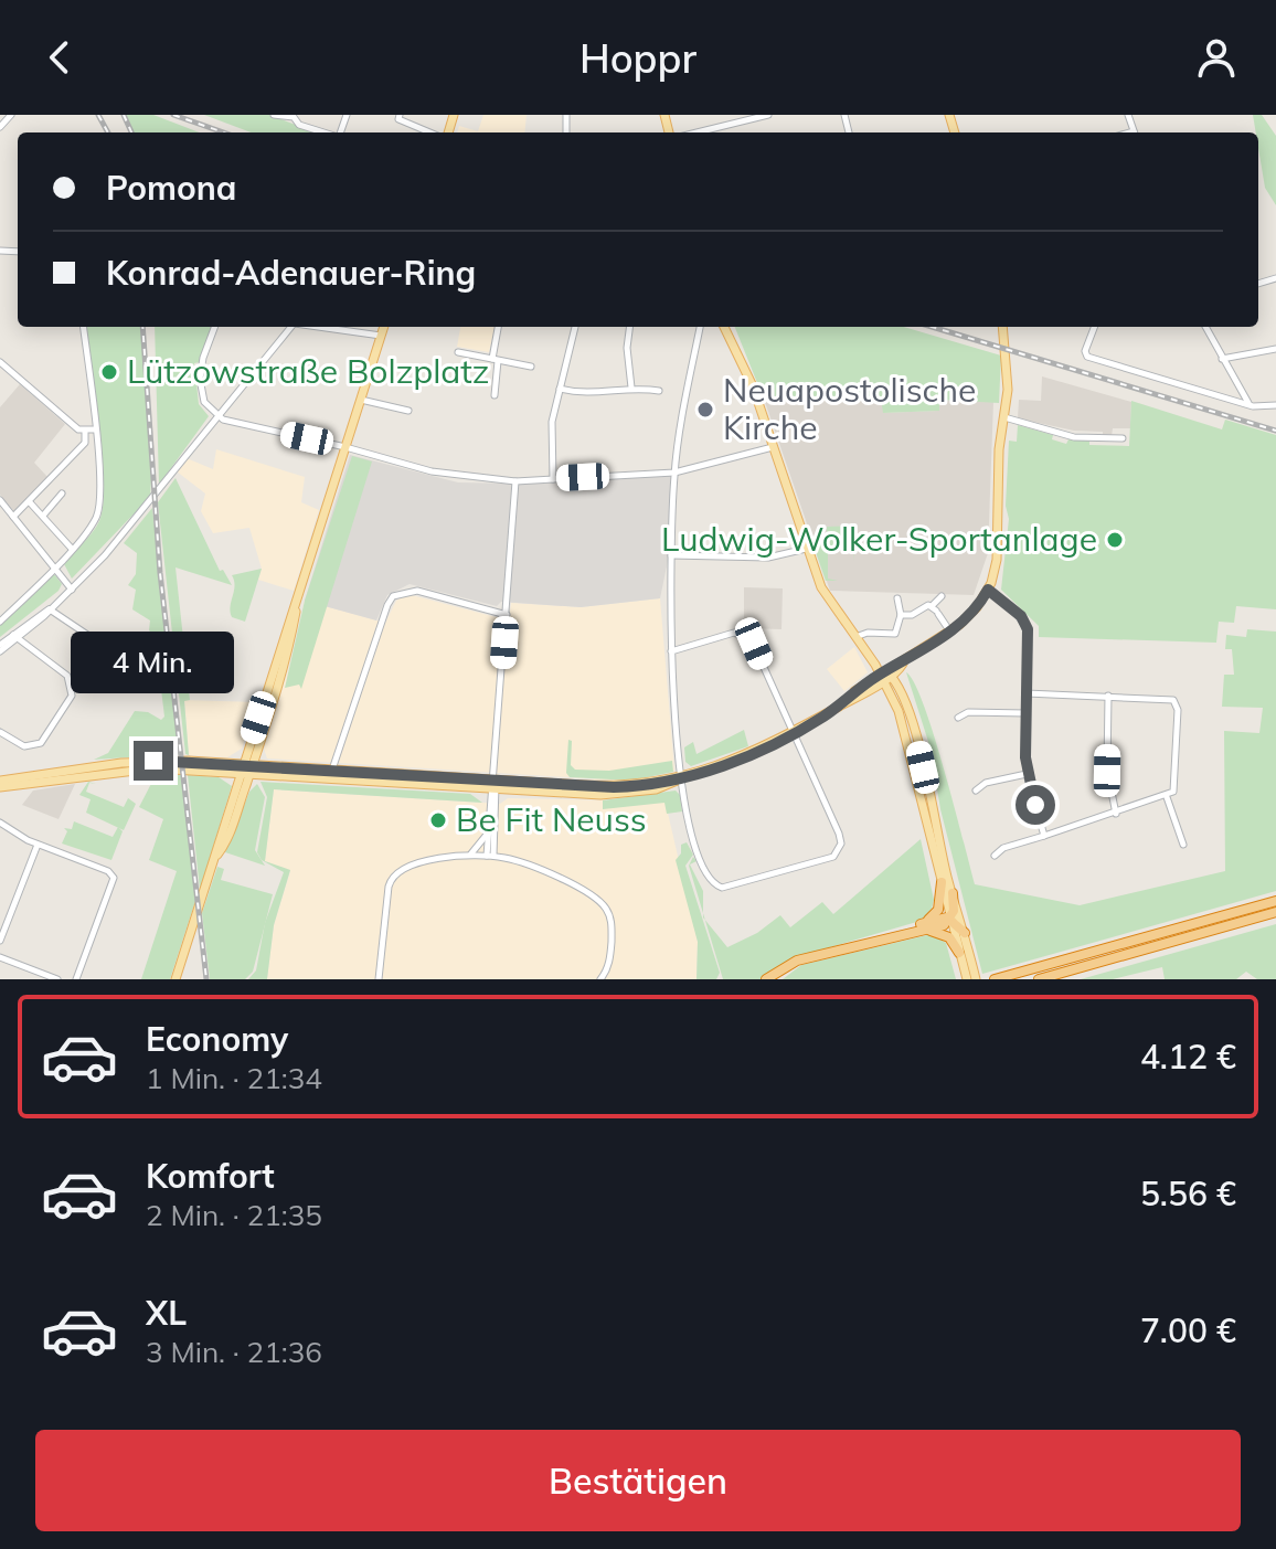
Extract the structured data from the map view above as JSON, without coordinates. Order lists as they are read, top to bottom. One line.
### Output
{"places":["Lützowstraße Bolzplatz","Neuapostolische Kirche","Ludwig-Wolker-Sportanlage","Be Fit Neuss"],"page":{"header":"Hoppr","banner":["Pomona","Konrad-Adenauer-Ring"],"bubble":"4 Min.","list":[{"name":"Economy","note":"1 Min. · 21:34","value":"4.12 €"},{"name":"Komfort","note":"2 Min. · 21:35","value":"5.56 €"},{"name":"XL","note":"3 Min. · 21:36","value":"7.00 €"}],"buttons":"Bestätigen"}}
